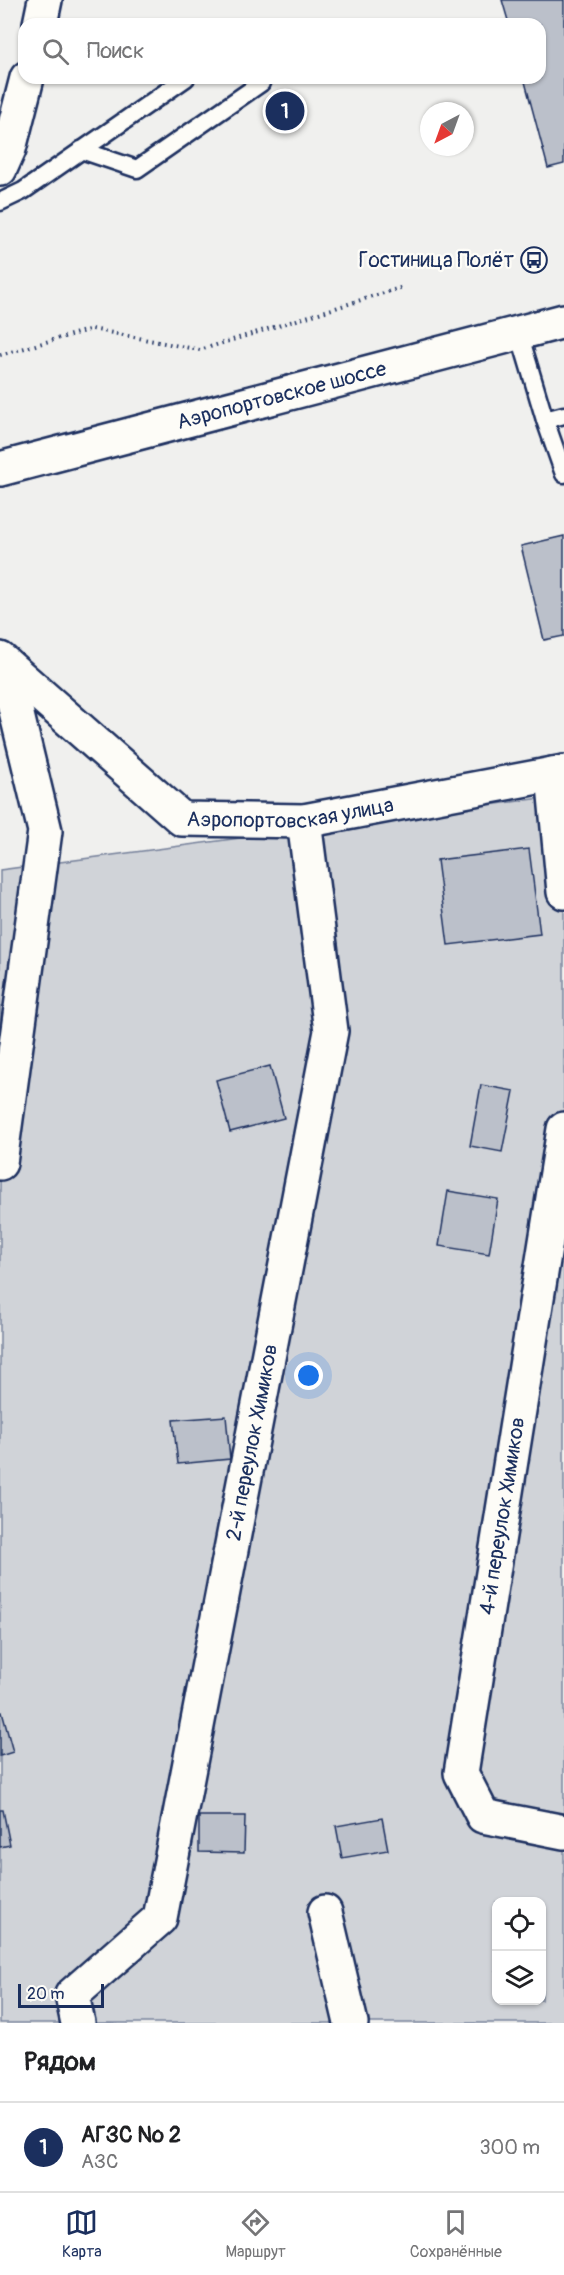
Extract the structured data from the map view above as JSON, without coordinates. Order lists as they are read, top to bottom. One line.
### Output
{"streets":{"street":["Аэропортовское шоссе","Аэропортовская улица","2-й переулок Химиков","4-й переулок Химиков"]},"crossings":[["Аэропортовская улица","2-й переулок Химиков"]],"places":{"bus stop":["Гостиница Полёт"]},"scale_bar":"20 m","north":"bottom left","page":{"search":"Поиск","pins":"1","scale":"20 m","heading":"Рядом","list":[{"mark":"1","name":"АГЗС № 2","note":"АЗС","value":"300 m"}],"nav":["Карта","Маршрут","Сохранённые"]}}
